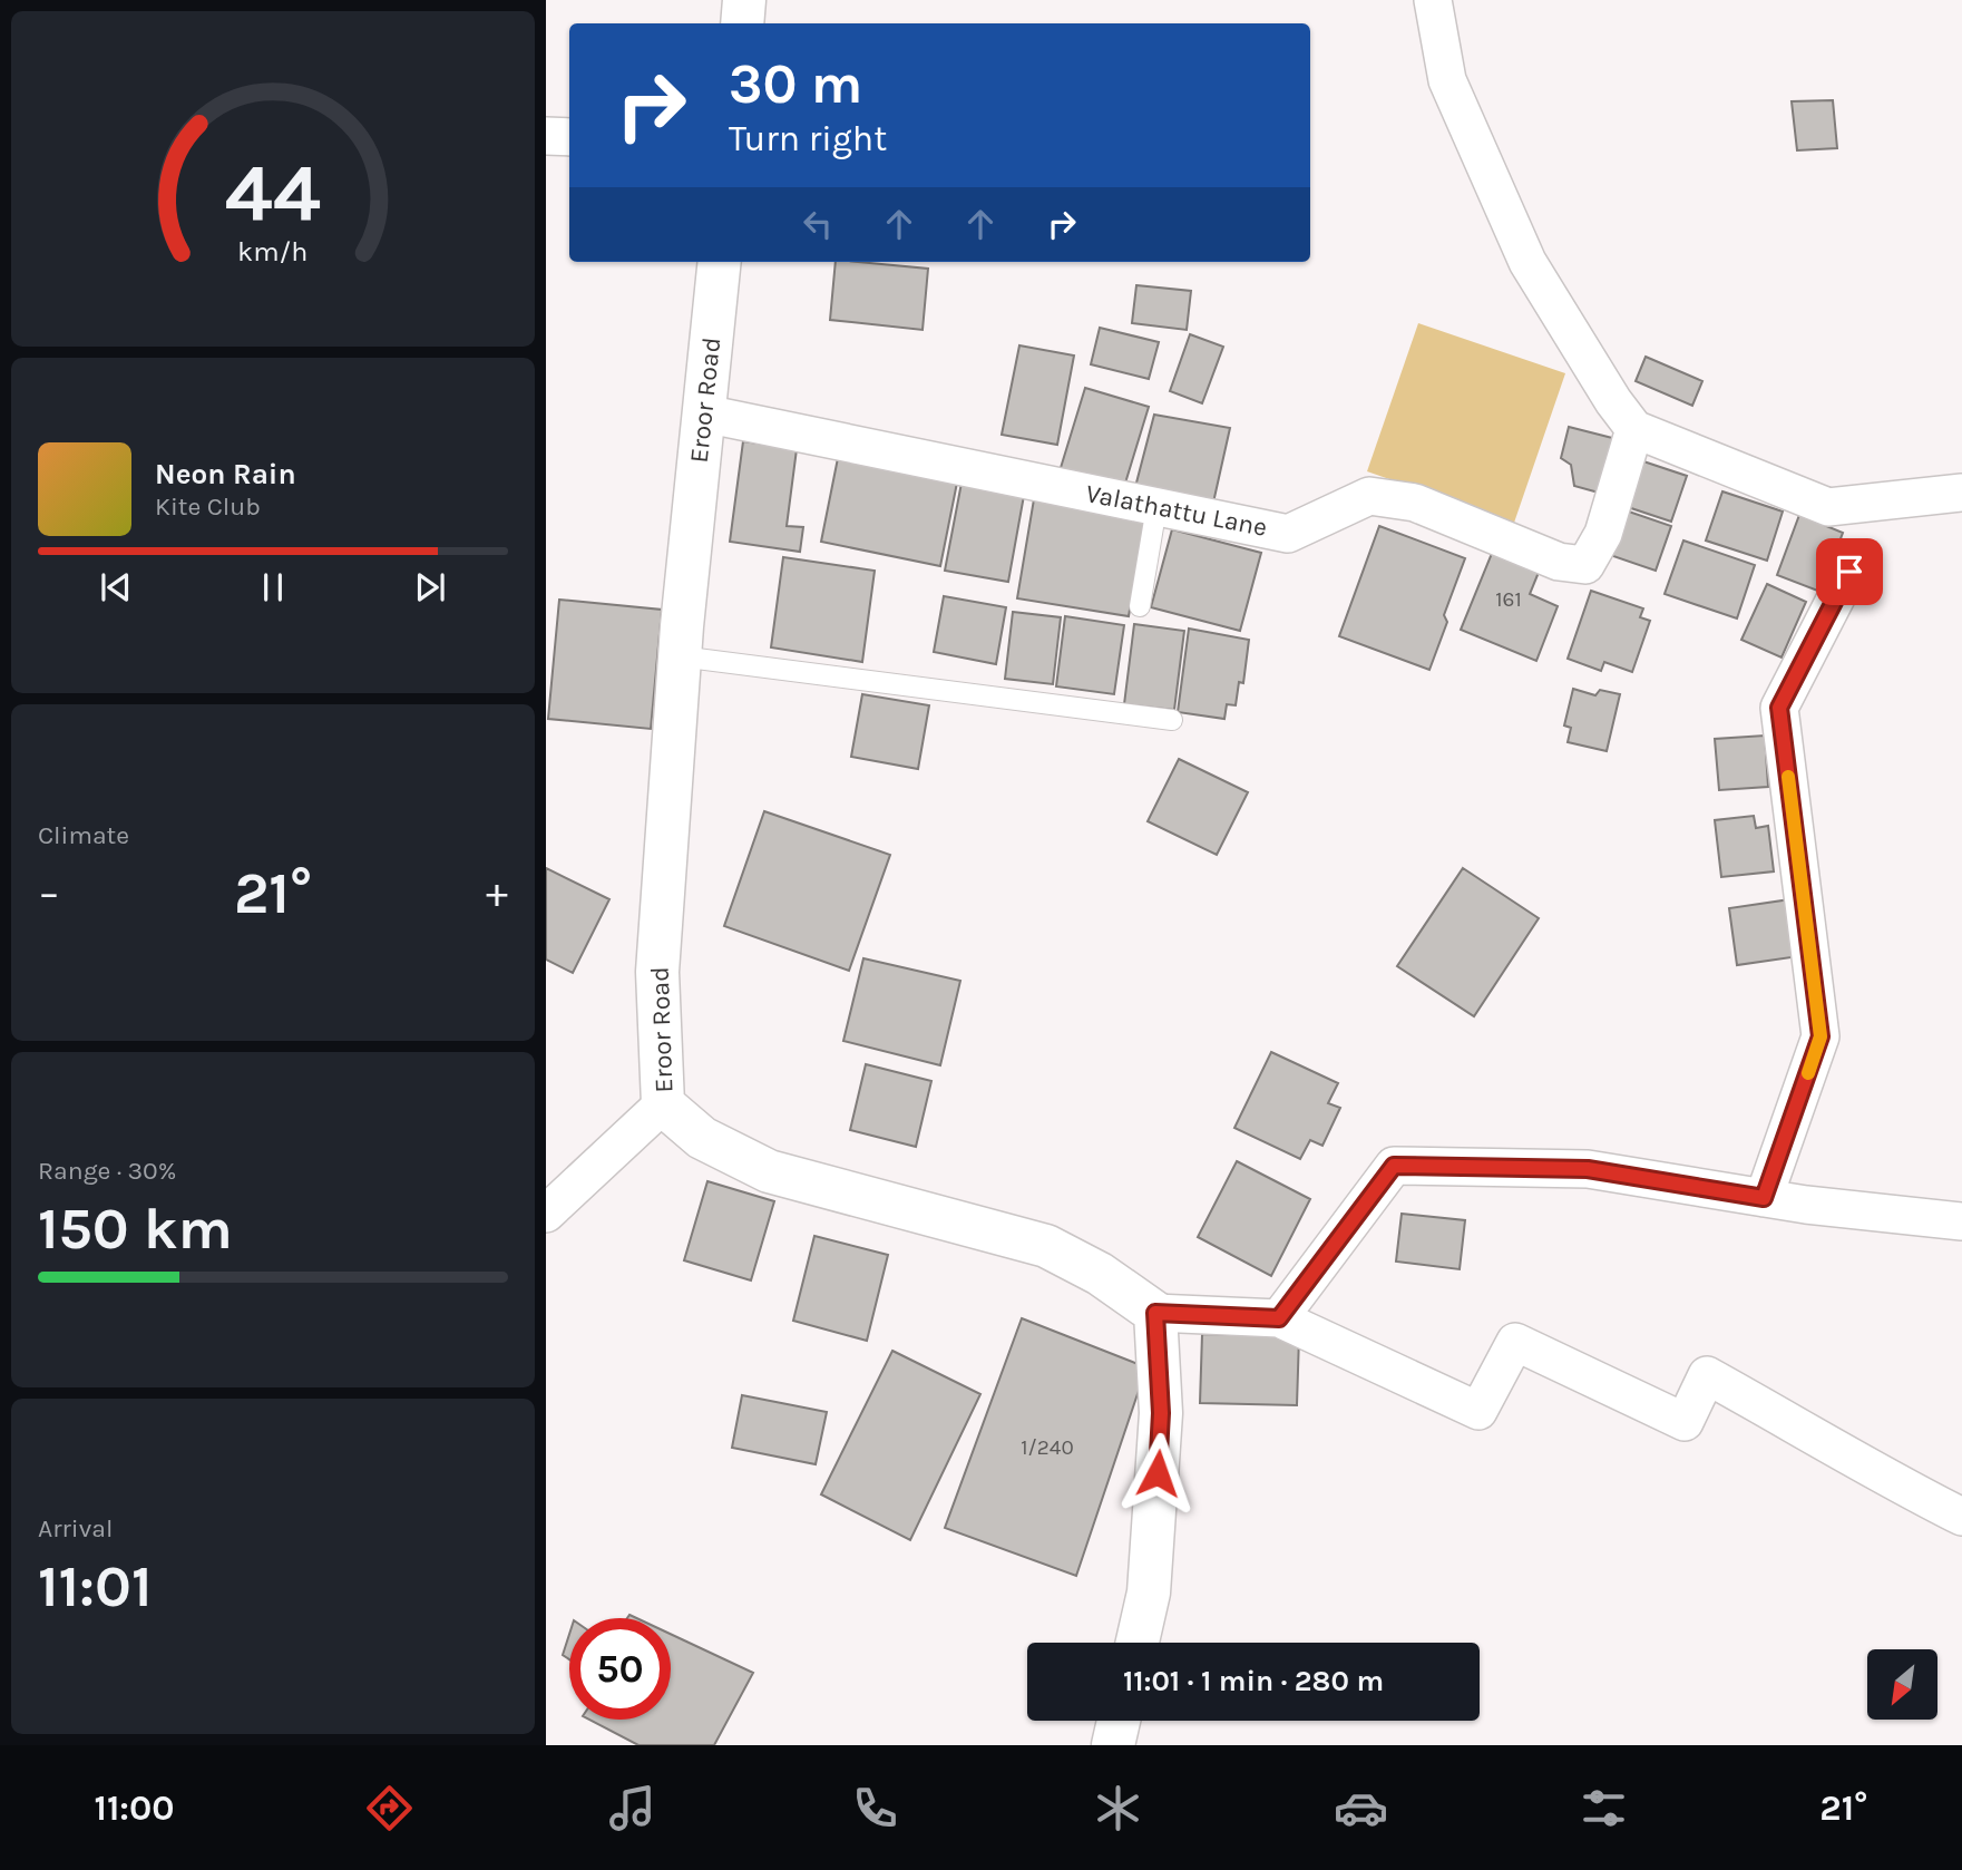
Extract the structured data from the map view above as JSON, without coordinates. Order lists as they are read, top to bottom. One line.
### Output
{"streets":{"main road":["Eroor Road"],"street":["Valathattu Lane"]},"crossings":[["Eroor Road","Valathattu Lane"]],"house_numbers":["161","1/240"],"north":"bottom left","page":{"turn":["30 m","Turn right"],"song":["Neon Rain","Kite Club"],"tile":["Climate",["Range · 30%","150 km"],["Arrival","11:01"]],"heat":["−","21°","+"],"limit":"50","trip":"11:01 · 1 min · 280 m","tabs":["11:00","21°"],"gauge":["44","km/h"]}}
